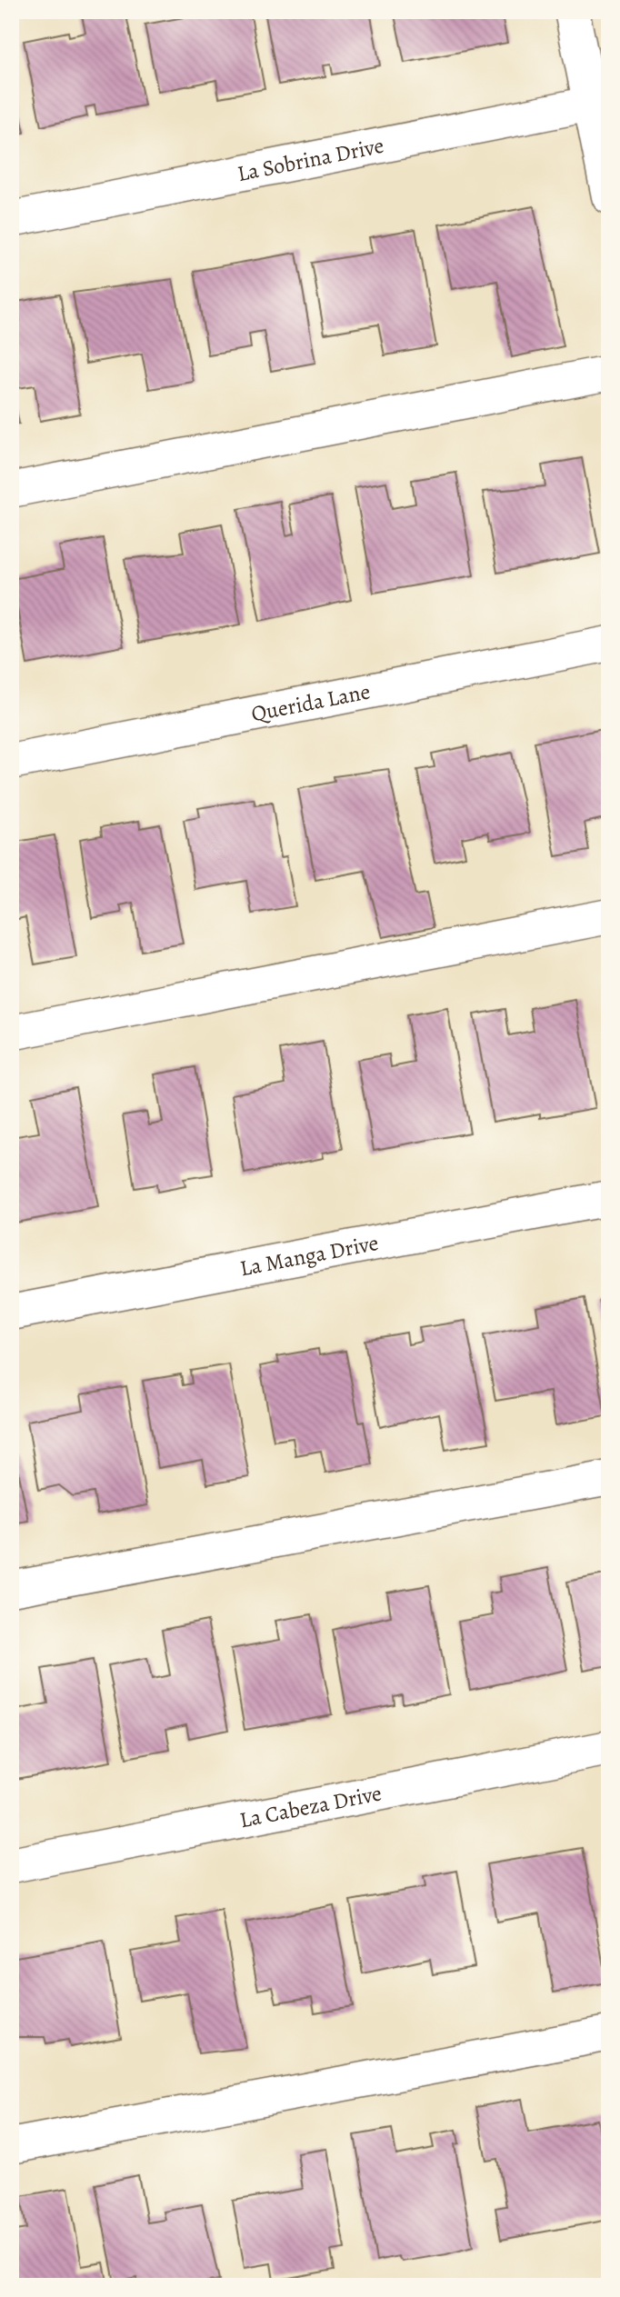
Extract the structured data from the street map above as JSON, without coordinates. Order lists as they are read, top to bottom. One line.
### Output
{"streets":{"street":["La Sobrina Drive","Querida Lane","La Manga Drive","La Cabeza Drive"]}}
